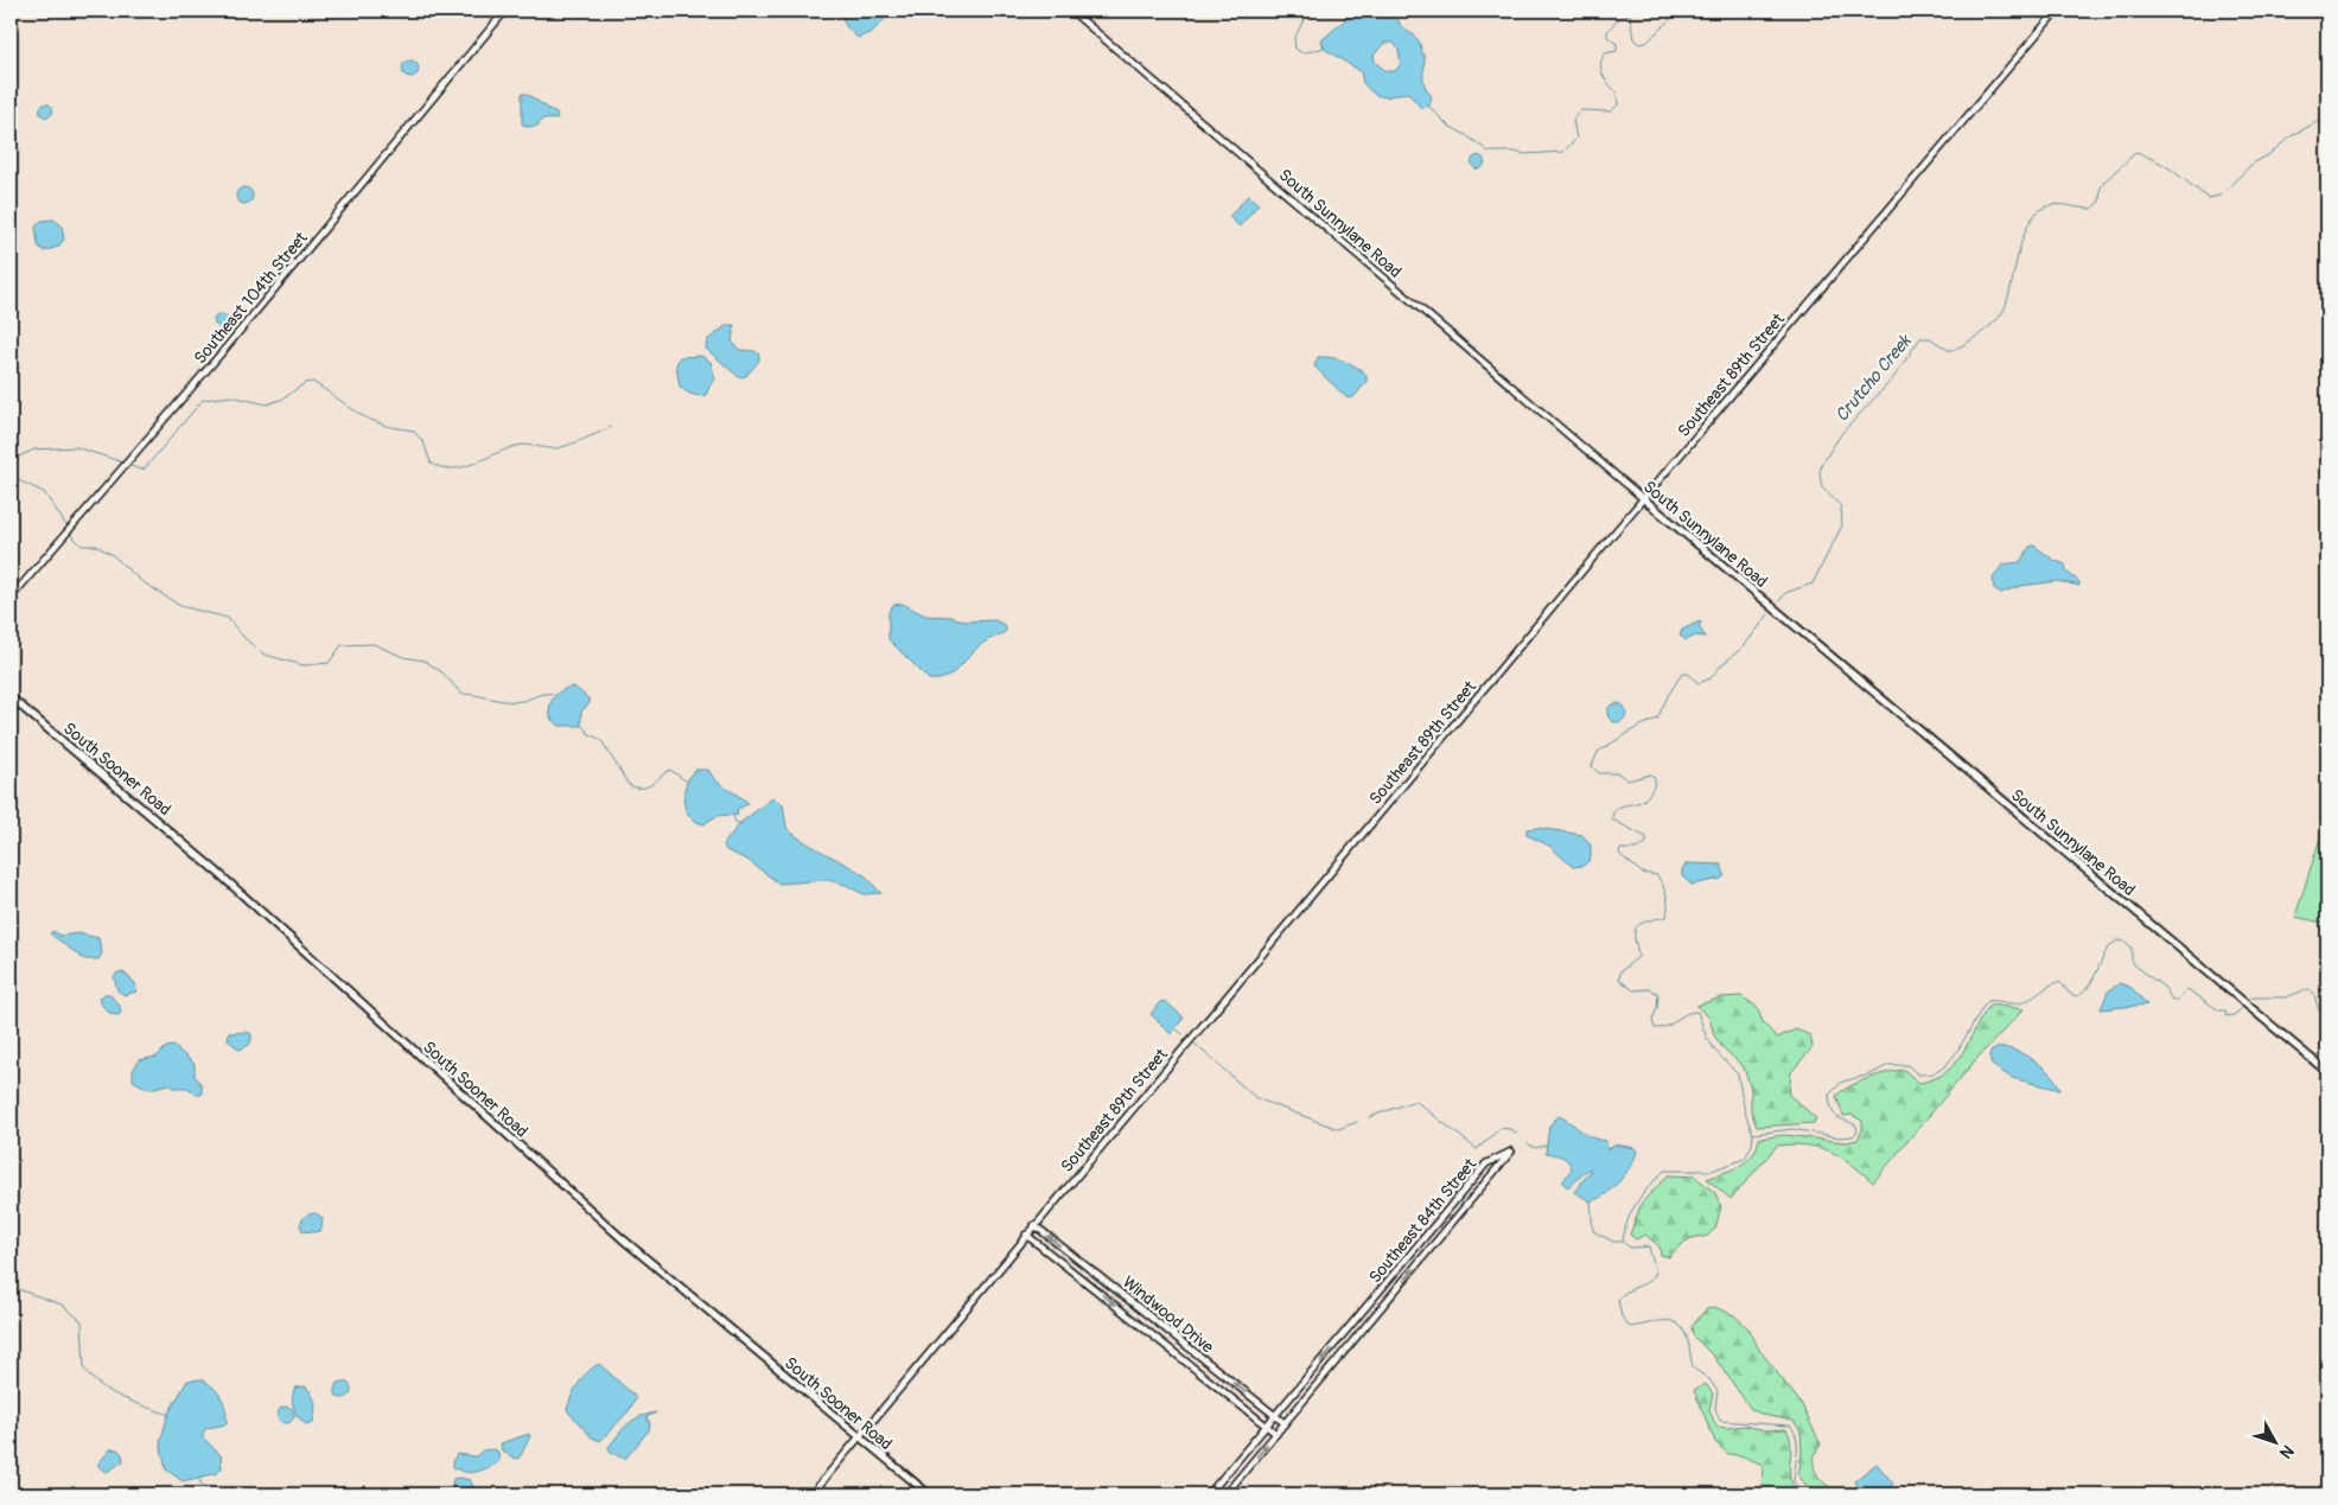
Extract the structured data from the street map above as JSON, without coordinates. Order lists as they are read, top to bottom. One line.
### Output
{"streets":{"main road":["South Sunnylane Road","South Sooner Road"],"street":["Southeast 104th Street","Southeast 89th Street","Southeast 84th Street","Windwood Drive"]},"crossings":[["South Sunnylane Road","Southeast 89th Street"],["Southeast 89th Street","South Sooner Road"],["Southeast 89th Street","Windwood Drive"],["Southeast 84th Street","Windwood Drive"]],"water":["Crutcho Creek"],"north":"bottom right"}
